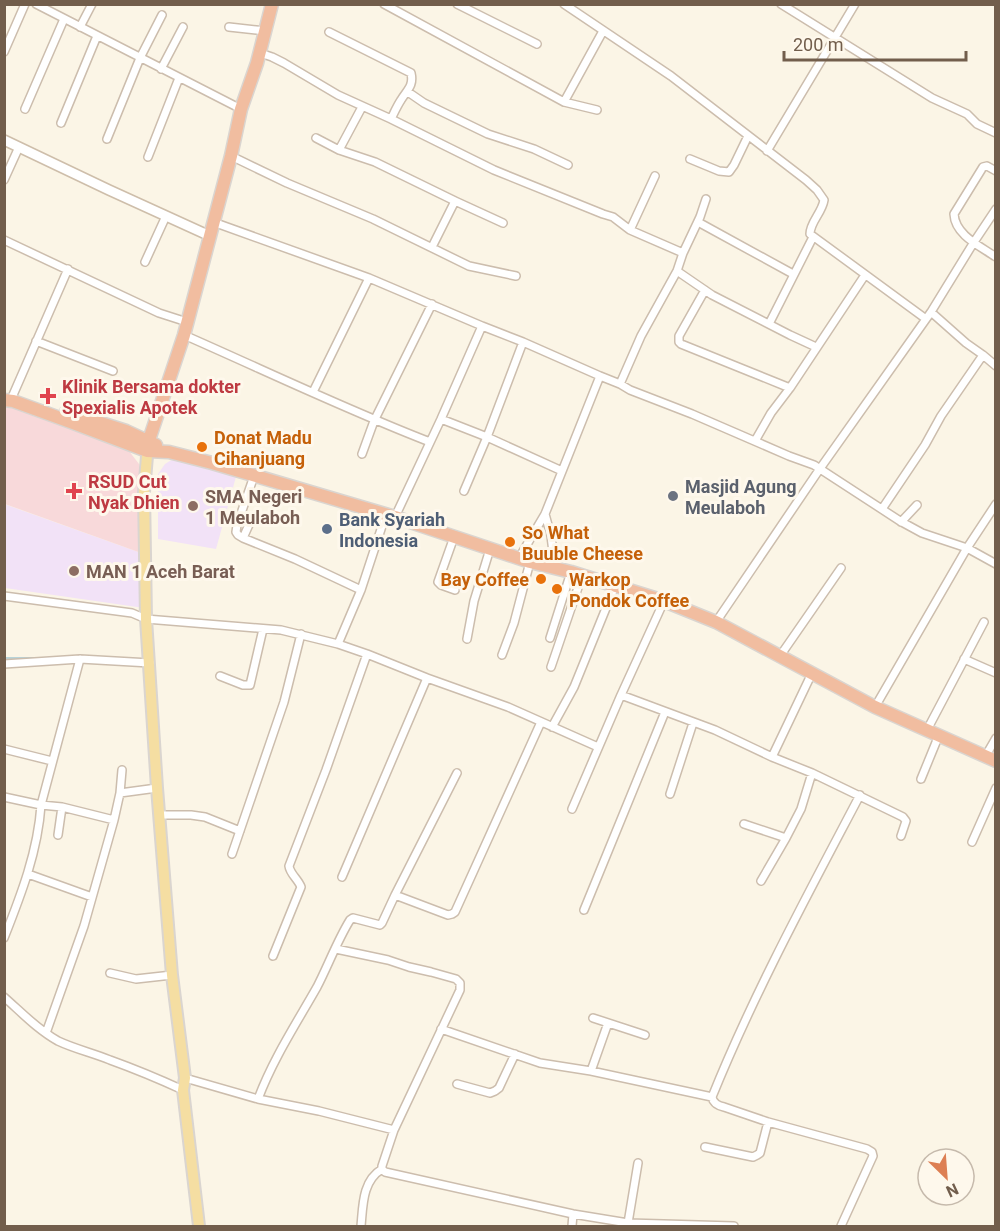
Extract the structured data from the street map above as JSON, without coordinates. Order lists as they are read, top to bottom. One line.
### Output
{"places":{"health":["Klinik Bersama dokter Spexialis Apotek","RSUD Cut Nyak Dhien"],"other":["Donat Madu Cihanjuang","Masjid Agung Meulaboh","SMA Negeri 1 Meulaboh","Bank Syariah Indonesia","So What Buuble Cheese","MAN 1 Aceh Barat","Bay Coffee","Warkop Pondok Coffee"]},"scale_bar":"200 m","north":"bottom right"}
